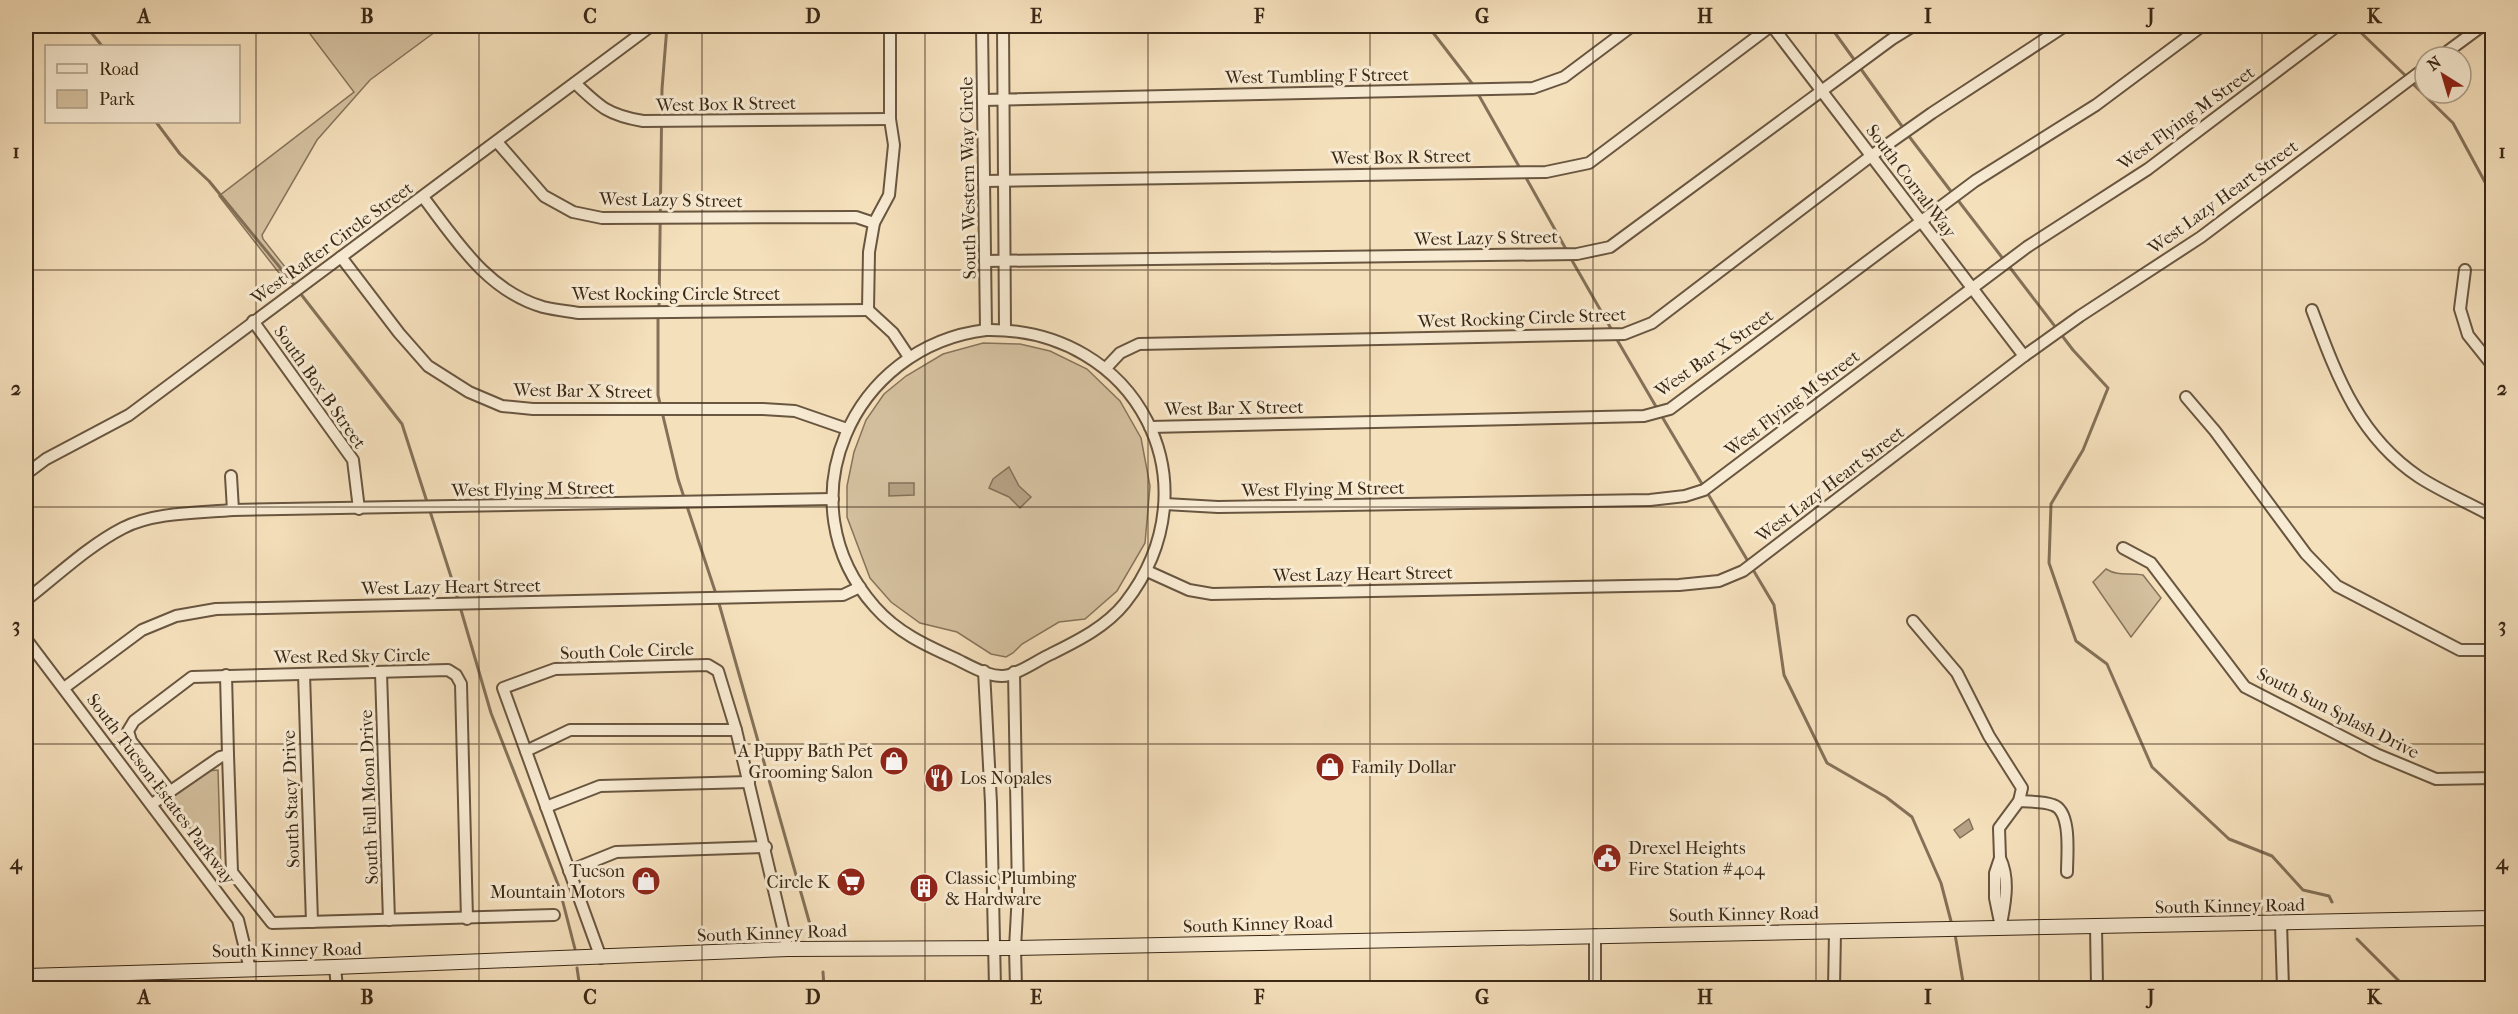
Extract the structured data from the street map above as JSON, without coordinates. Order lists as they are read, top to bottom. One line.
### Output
{"streets":{"main road":["South Kinney Road"],"street":["West Tumbling F Street","West Box R Street","West Flying M Street","South Western Way Circle","South Corral Way","West Lazy Heart Street","West Lazy S Street","West Rafter Circle Street","West Rocking Circle Street","West Bar X Street","South Box B Street","South Cole Circle","West Red Sky Circle","South Sun Splash Drive","South Tucson Estates Parkway","South Full Moon Drive","South Stacy Drive"]},"crossings":[["West Tumbling F Street","South Western Way Circle"],["West Box R Street","South Western Way Circle"],["West Box R Street","South Corral Way"],["West Box R Street","West Rafter Circle Street"],["West Flying M Street","South Corral Way"],["West Flying M Street","South Box B Street"],["South Western Way Circle","West Lazy S Street"],["South Corral Way","West Lazy Heart Street"],["South Corral Way","West Lazy S Street"],["South Corral Way","West Rocking Circle Street"],["South Corral Way","West Bar X Street"],["West Lazy Heart Street","South Tucson Estates Parkway"],["West Lazy S Street","West Rafter Circle Street"],["West Rafter Circle Street","West Rocking Circle Street"],["West Rafter Circle Street","West Bar X Street"],["West Rafter Circle Street","South Box B Street"],["South Cole Circle","South Kinney Road"],["West Red Sky Circle","South Full Moon Drive"],["West Red Sky Circle","South Stacy Drive"],["South Tucson Estates Parkway","South Kinney Road"]],"places":{"shop":["A Puppy Bath Pet Grooming Salon","Family Dollar","Tucson Mountain Motors"],"restaurant":["Los Nopales"],"public building":["Drexel Heights Fire Station #404"],"supermarket":["Circle K"],"building":["Classic Plumbing & Hardware"]},"legend":["Road","Park"],"north":"top left","grid":{"columns":["A","B","C","D","E","F","G","H","I","J","K"],"rows":["1","2","3","4"]}}
